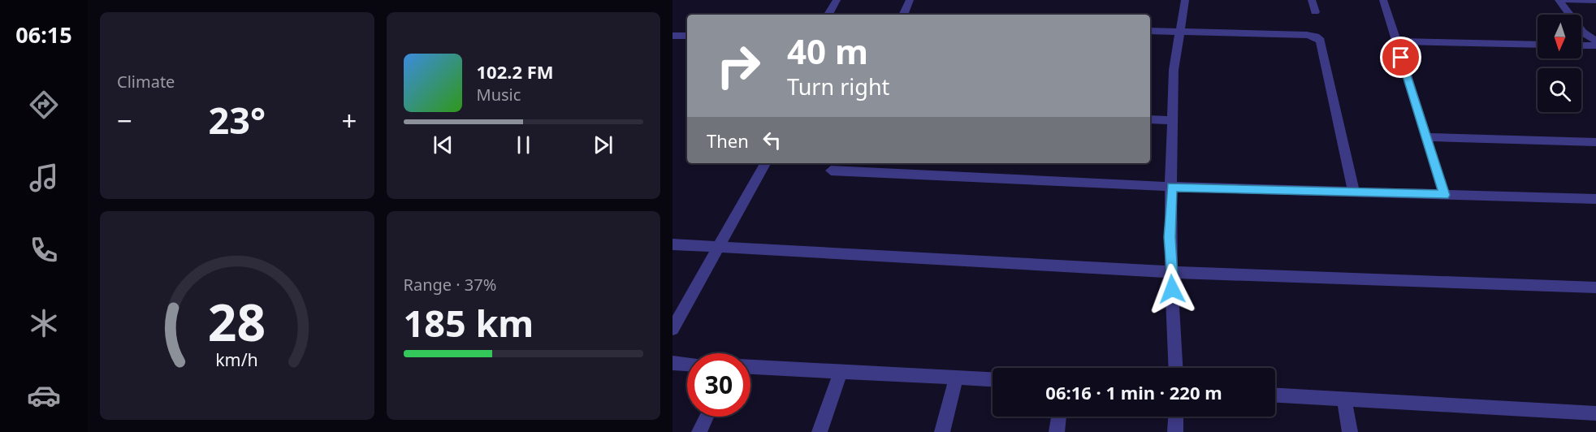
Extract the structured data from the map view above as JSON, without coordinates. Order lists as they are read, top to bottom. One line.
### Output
{"north":"bottom","page":{"tabs":"06:15","tile":["Climate",["Range · 37%","185 km"]],"turn":["40 m","Turn right"],"song":["102.2 FM","Music"],"heat":["−","23°","+"],"then":"Then","limit":"30","trip":"06:16 · 1 min · 220 m","gauge":["28","km/h"]}}
